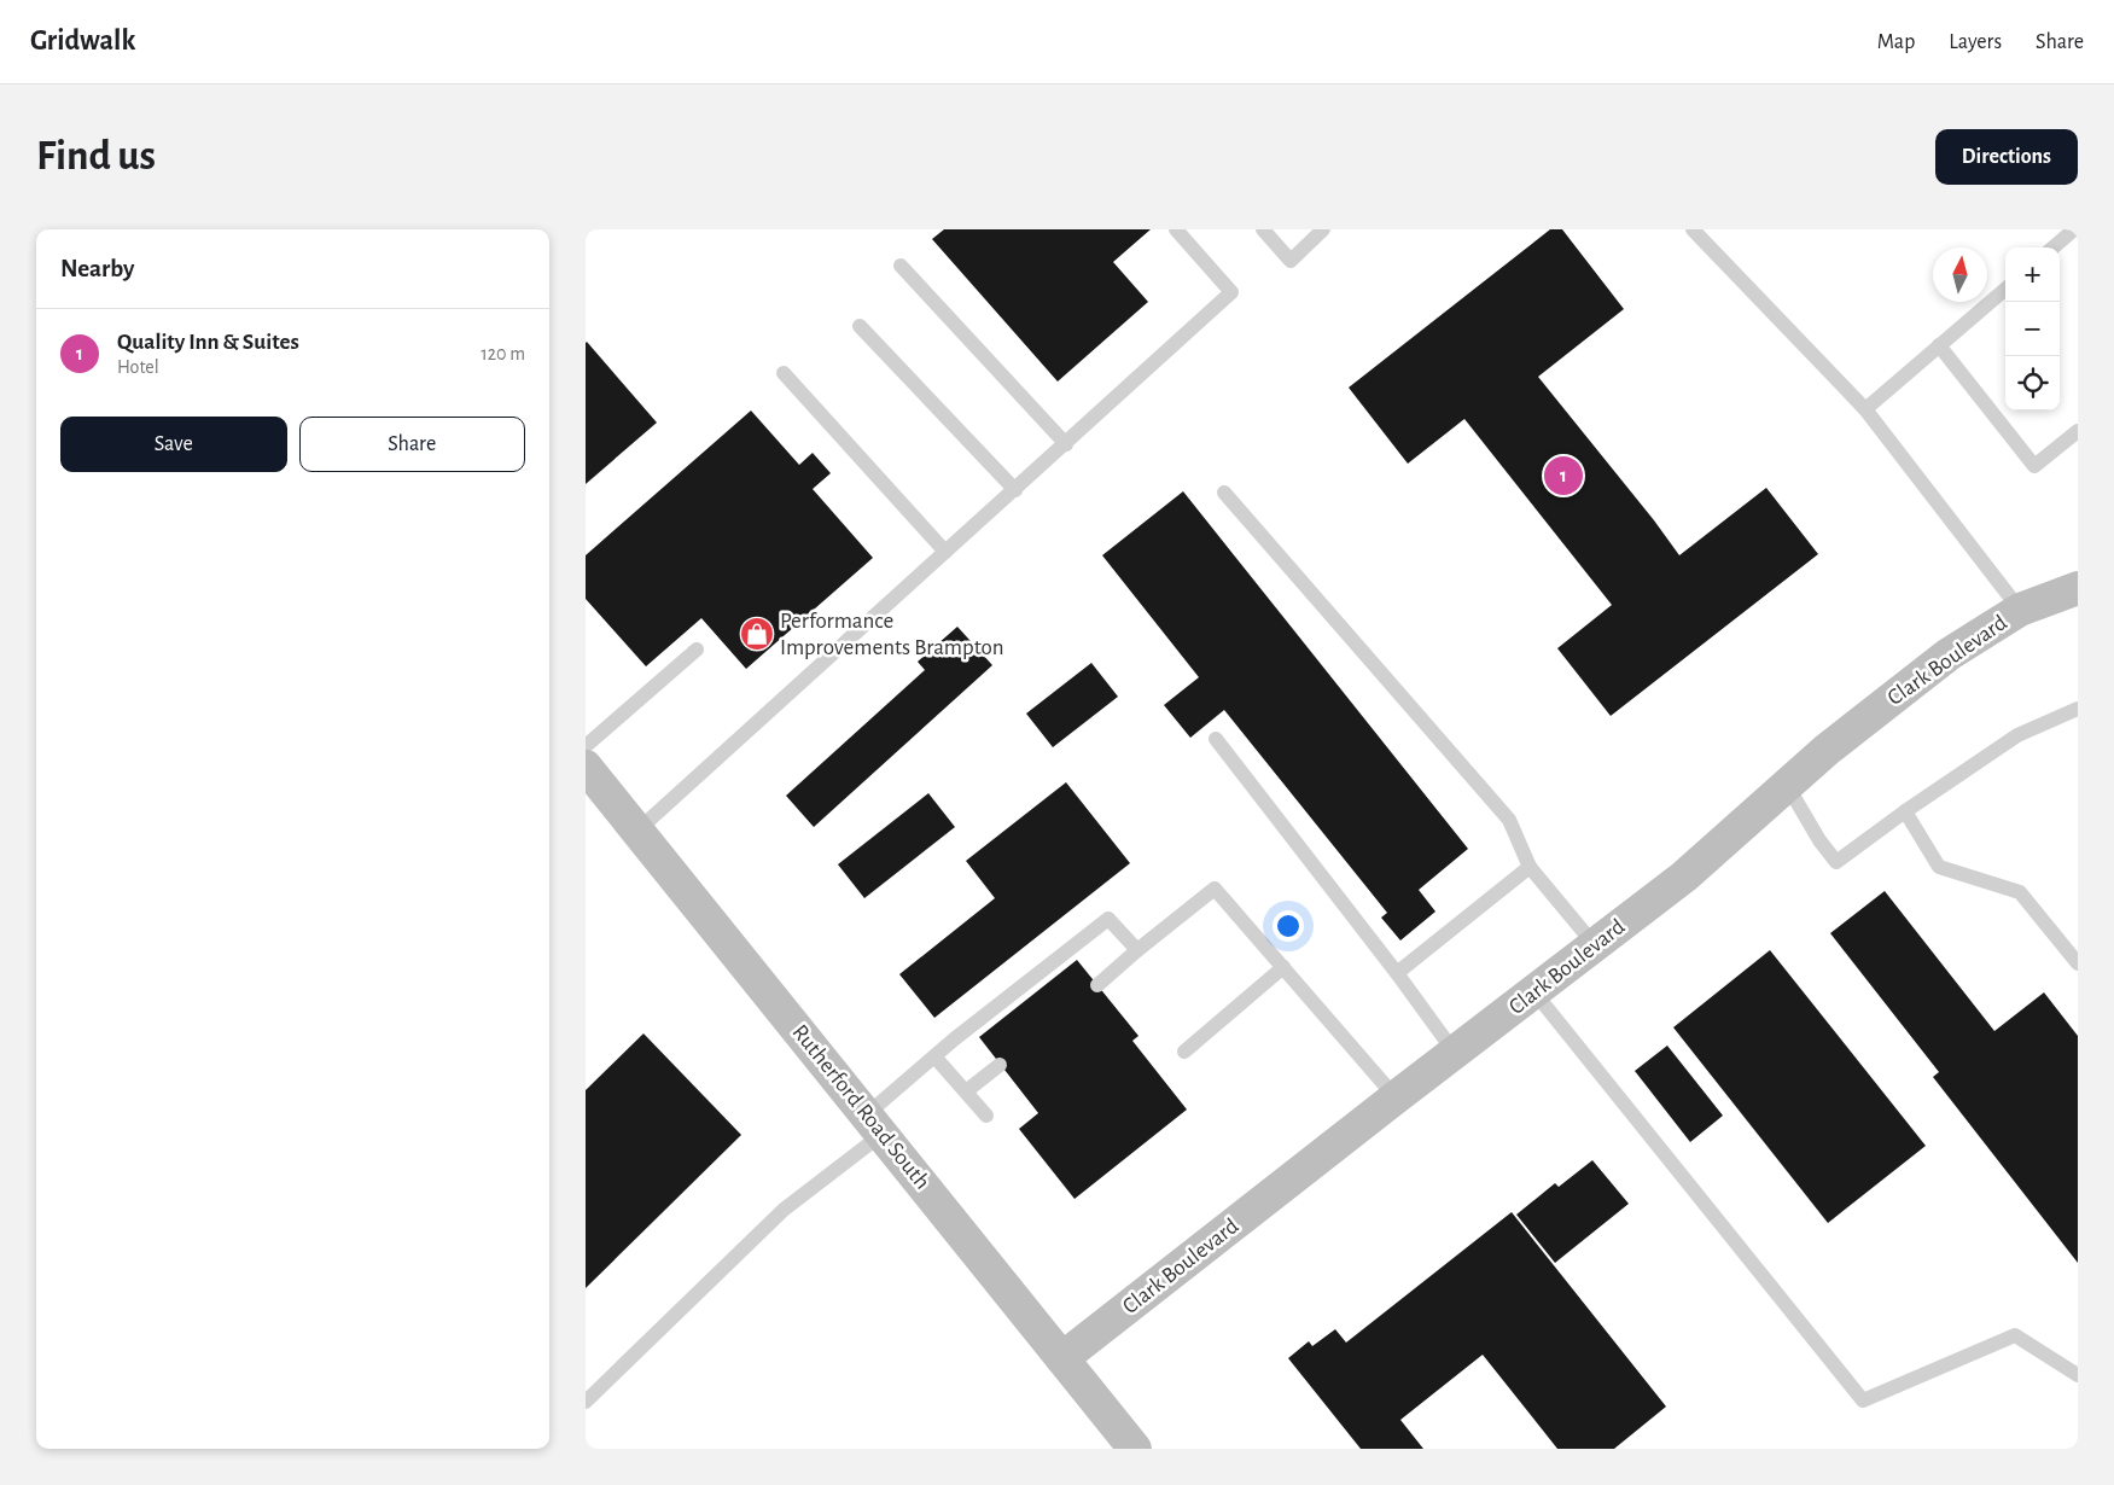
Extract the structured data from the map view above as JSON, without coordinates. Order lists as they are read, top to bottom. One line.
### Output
{"streets":{"street":["Clark Boulevard","Rutherford Road South"]},"crossings":[["Clark Boulevard","Rutherford Road South"]],"places":{"shop":["Performance Improvements Brampton"]},"north":"top","page":{"header":"Gridwalk","nav":["Map","Layers","Share"],"buttons":["Directions",["Save","Share"]],"title":"Find us","heading":"Nearby","map_buttons":["+","−"],"list":[{"mark":"1","name":"Quality Inn & Suites","note":"Hotel","value":"120 m"}],"pins":"1"}}
